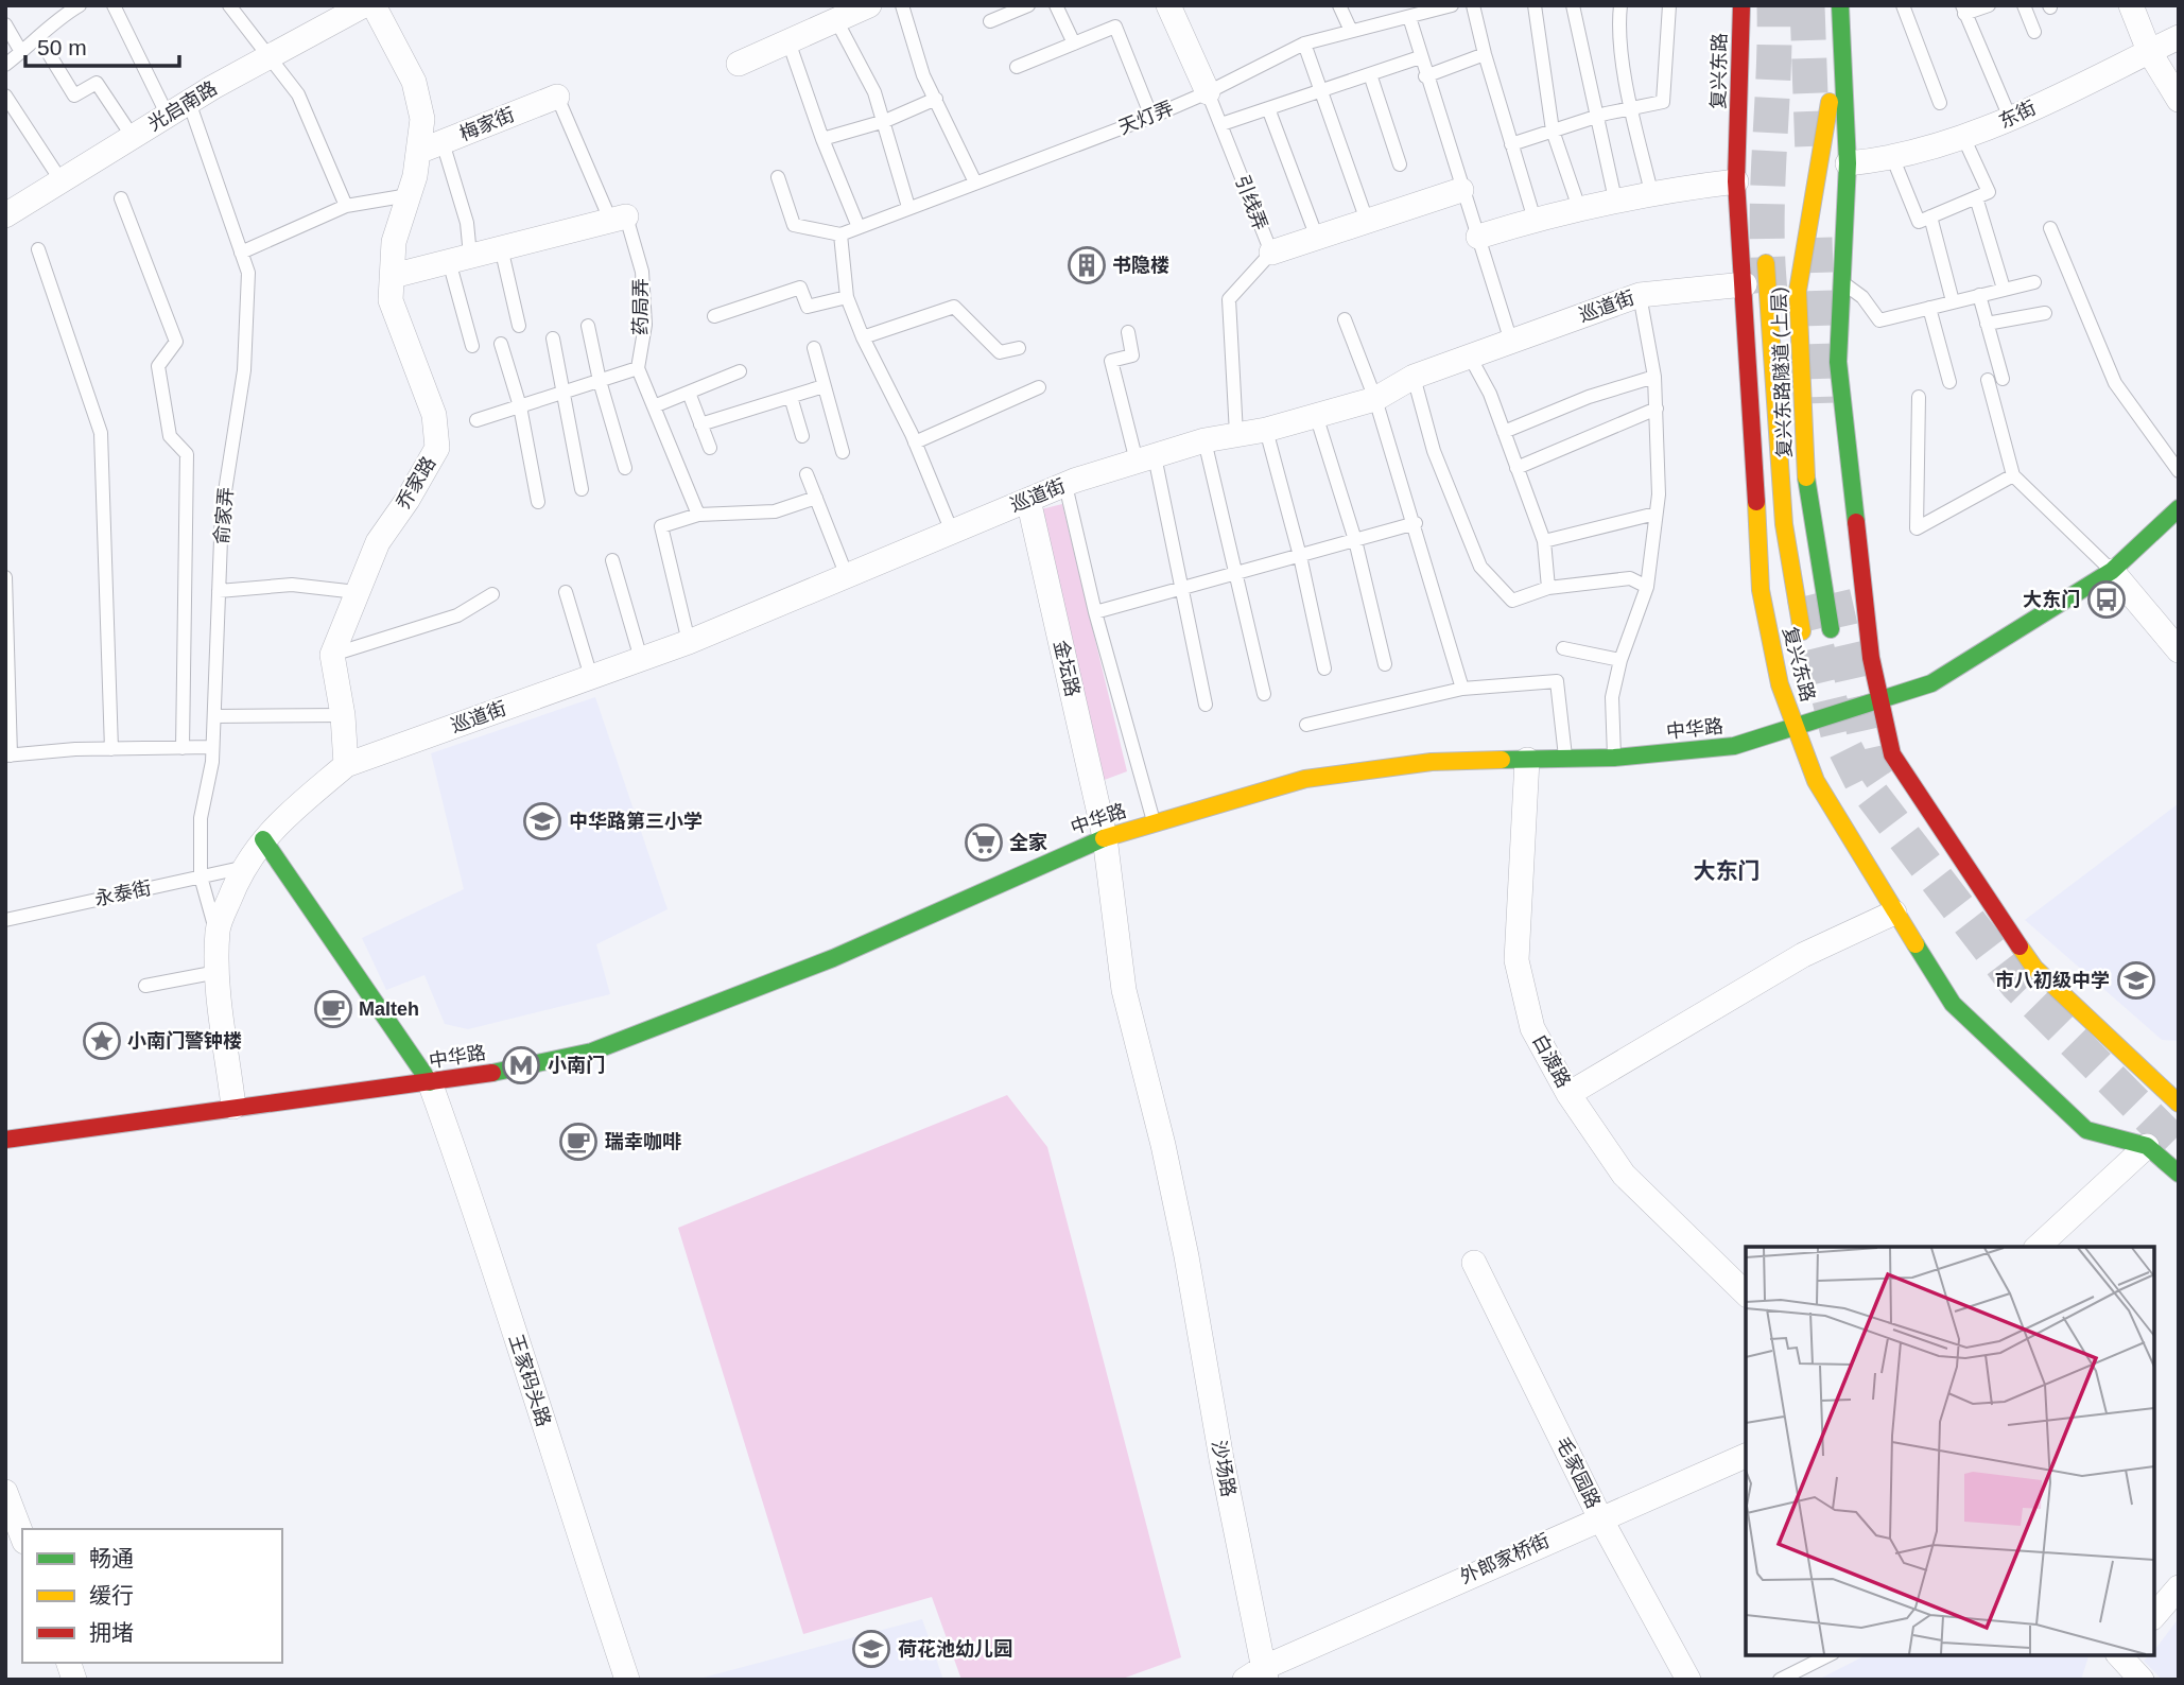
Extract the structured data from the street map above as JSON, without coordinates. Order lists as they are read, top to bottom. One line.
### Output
{"streets":{"main road":["复兴东路","复兴东路隧道 (上层)","中华路"],"street":["光启南路","东街","梅家街","巡道街","乔家路","金坛路","白渡路","王家码头路","沙场路","毛家园路","外郎家桥街"],"lane":["天灯弄","引线弄","药局弄","俞家弄","永泰街"]},"crossings":[["复兴东路","巡道街"],["复兴东路","中华路"],["光启南路","俞家弄"],["天灯弄","引线弄"],["梅家街","药局弄"],["梅家街","乔家路"],["引线弄","巡道街"],["巡道街","金坛路"],["俞家弄","永泰街"],["金坛路","中华路"],["金坛路","沙场路"],["中华路","白渡路"],["中华路","王家码头路"],["沙场路","外郎家桥街"],["毛家园路","外郎家桥街"]],"districts":["大东门"],"places":{"building":["书隐楼"],"bus stop":["大东门"],"school or university":["中华路第三小学","市八初级中学","荷花池幼儿园"],"supermarket":["全家"],"cafe":["Malteh","瑞幸咖啡"],"place":["小南门警钟楼"],"metro station":["小南门"]},"legend":["畅通","缓行","拥堵"],"scale_bar":"50 m"}
